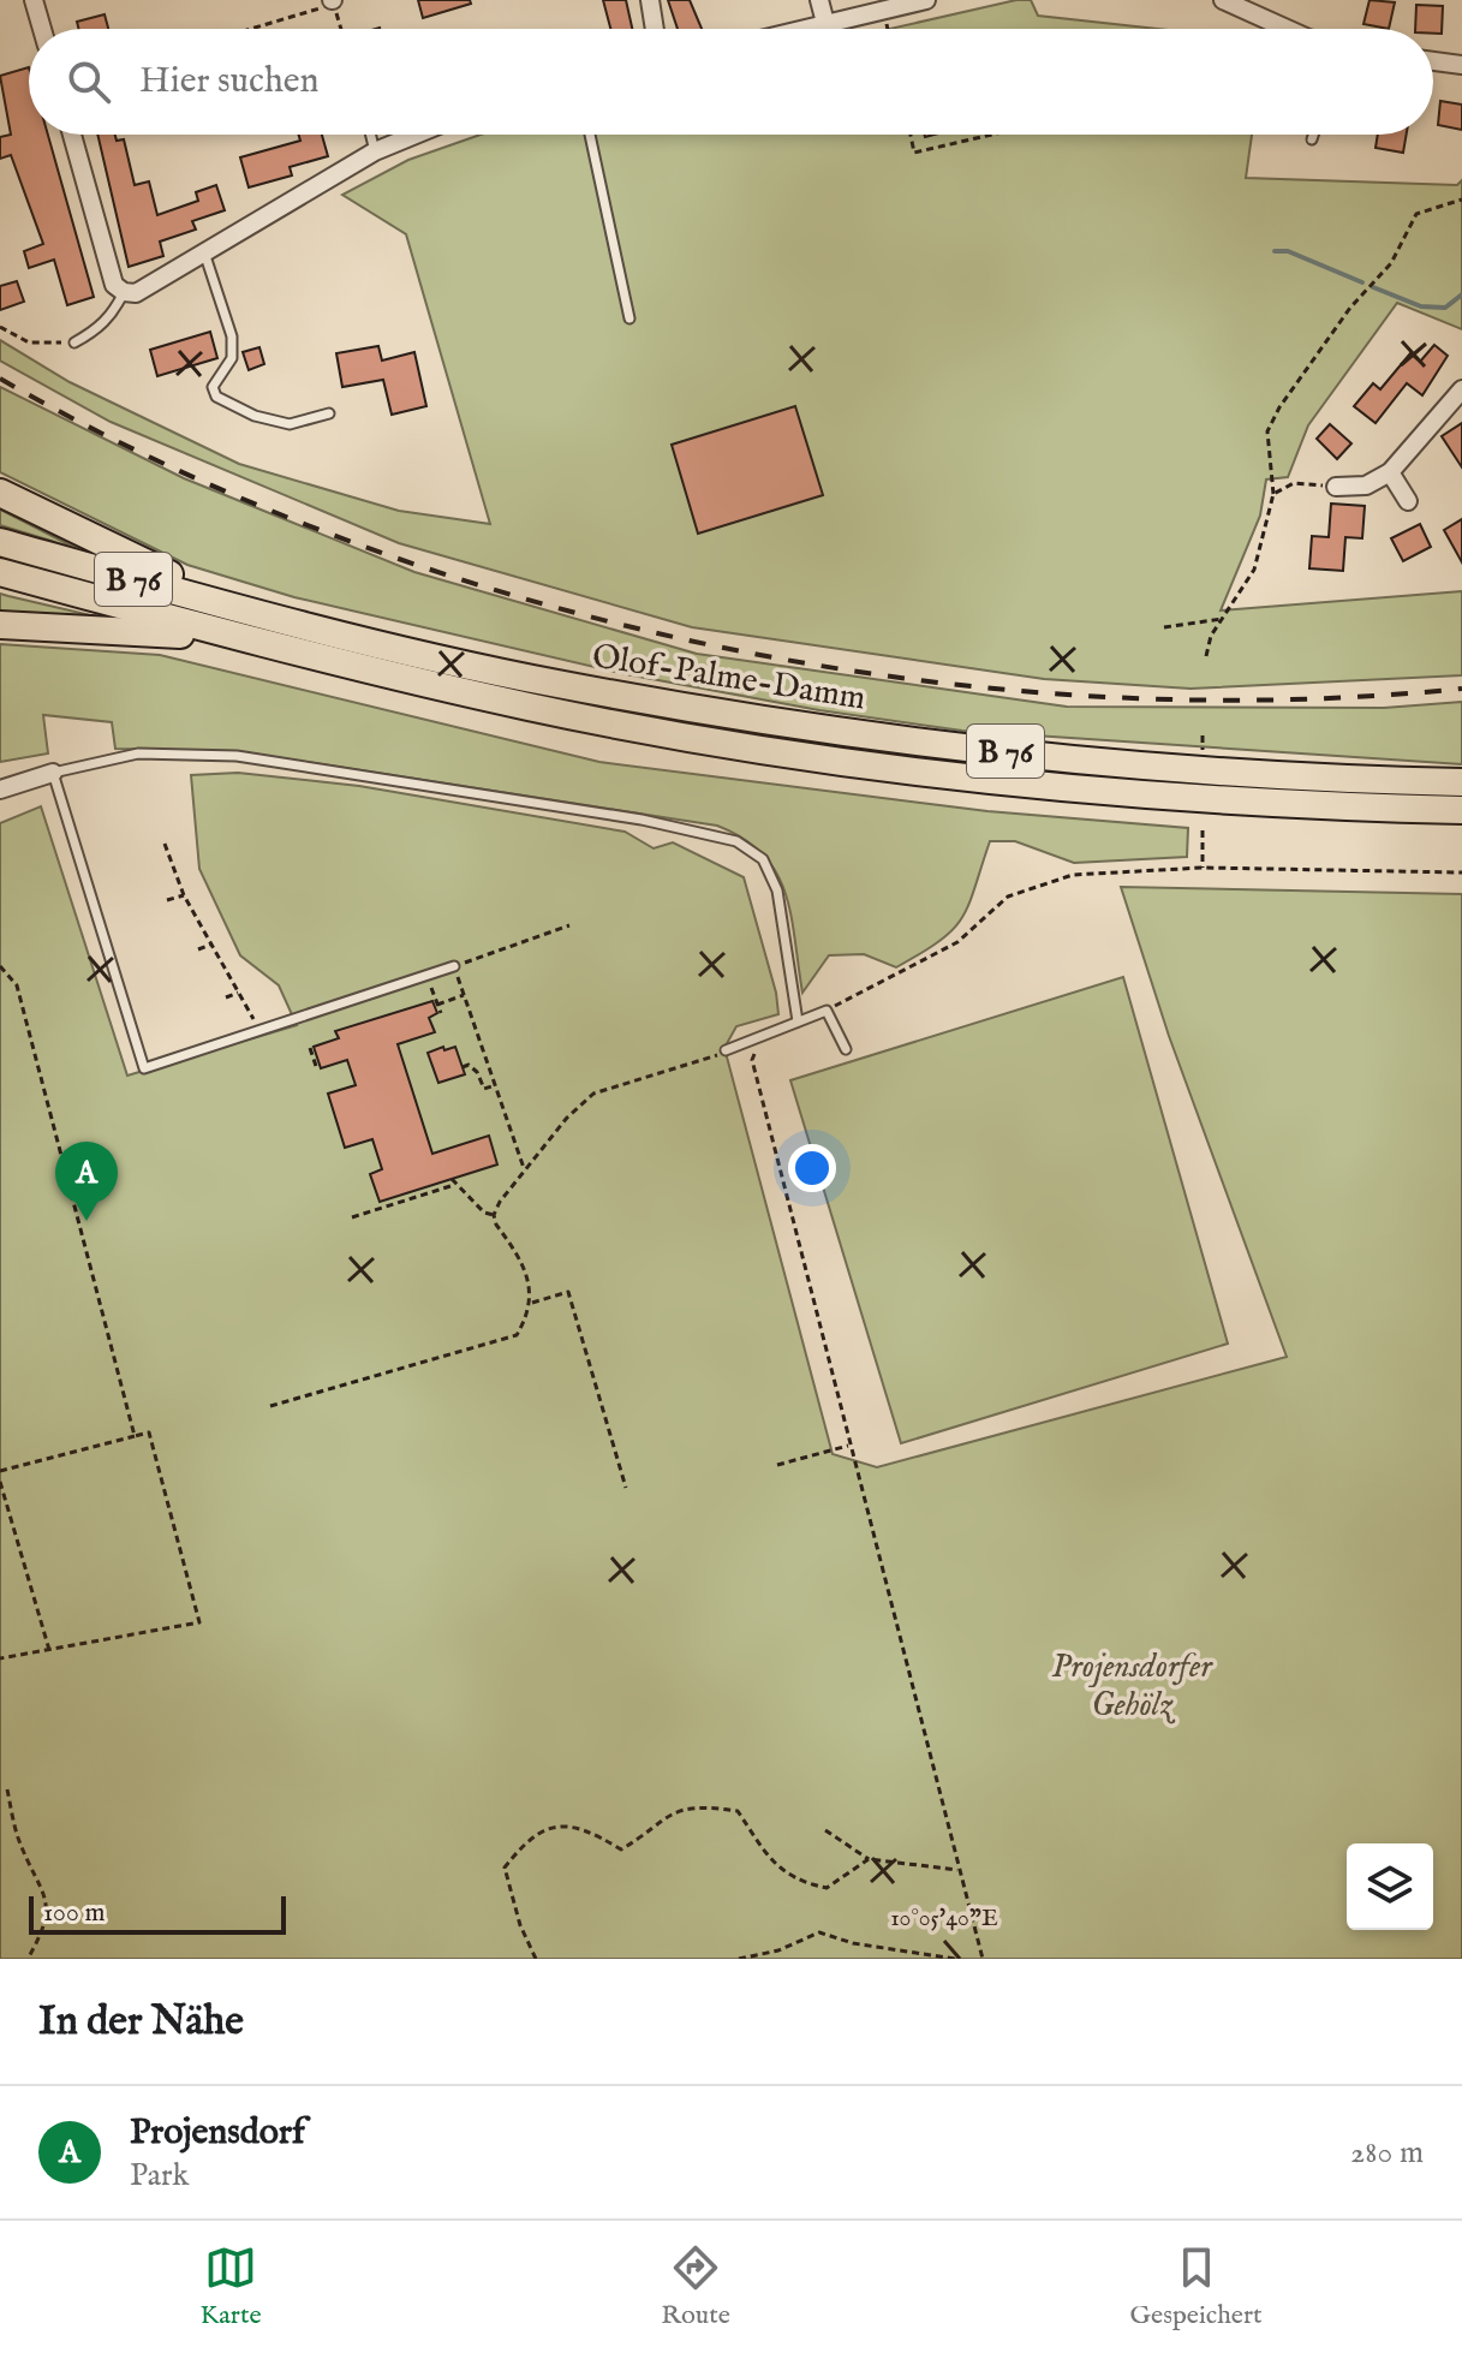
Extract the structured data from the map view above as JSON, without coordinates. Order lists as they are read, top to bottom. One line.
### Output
{"streets":{"highway":["B 76","Olof-Palme-Damm"]},"parks":["Projensdorfer Gehölz"],"scale_bar":"100 m","page":{"search":"Hier suchen","pins":"A","scale":"100 m","heading":"In der Nähe","list":[{"mark":"A","name":"Projensdorf","note":"Park","value":"280 m"}],"nav":["Karte","Route","Gespeichert"]},"coordinates":["10°05'40\"E"]}
